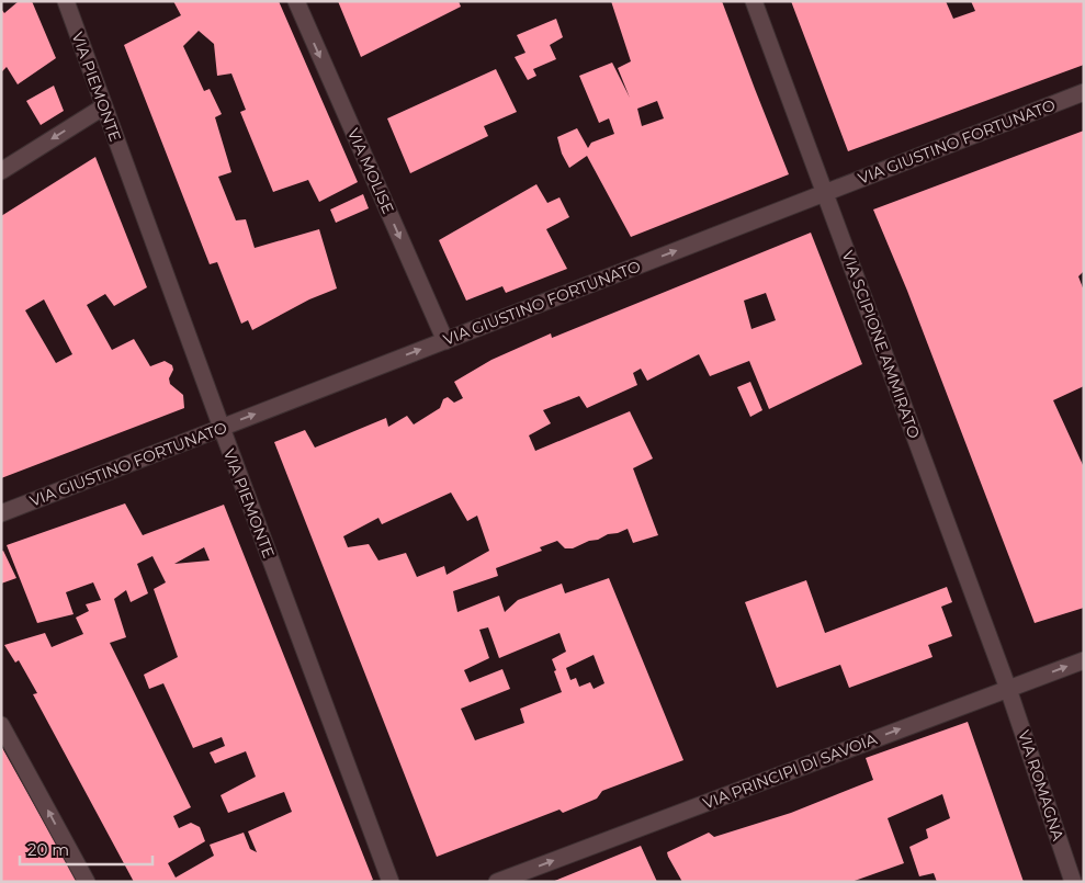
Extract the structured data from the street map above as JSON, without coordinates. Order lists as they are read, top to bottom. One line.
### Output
{"streets":{"street":["VIA PIEMONTE","VIA GIUSTINO FORTUNATO","VIA MOLISE","VIA SCIPIONE AMMIRATO","VIA PRINCIPI DI SAVOIA","VIA ROMAGNA"]},"crossings":[["VIA PIEMONTE","VIA GIUSTINO FORTUNATO"],["VIA GIUSTINO FORTUNATO","VIA MOLISE"],["VIA GIUSTINO FORTUNATO","VIA SCIPIONE AMMIRATO"],["VIA SCIPIONE AMMIRATO","VIA PRINCIPI DI SAVOIA"],["VIA SCIPIONE AMMIRATO","VIA ROMAGNA"],["VIA PRINCIPI DI SAVOIA","VIA ROMAGNA"]],"one_way":["VIA GIUSTINO FORTUNATO","VIA MOLISE","VIA PRINCIPI DI SAVOIA"],"scale_bar":"20 m"}
